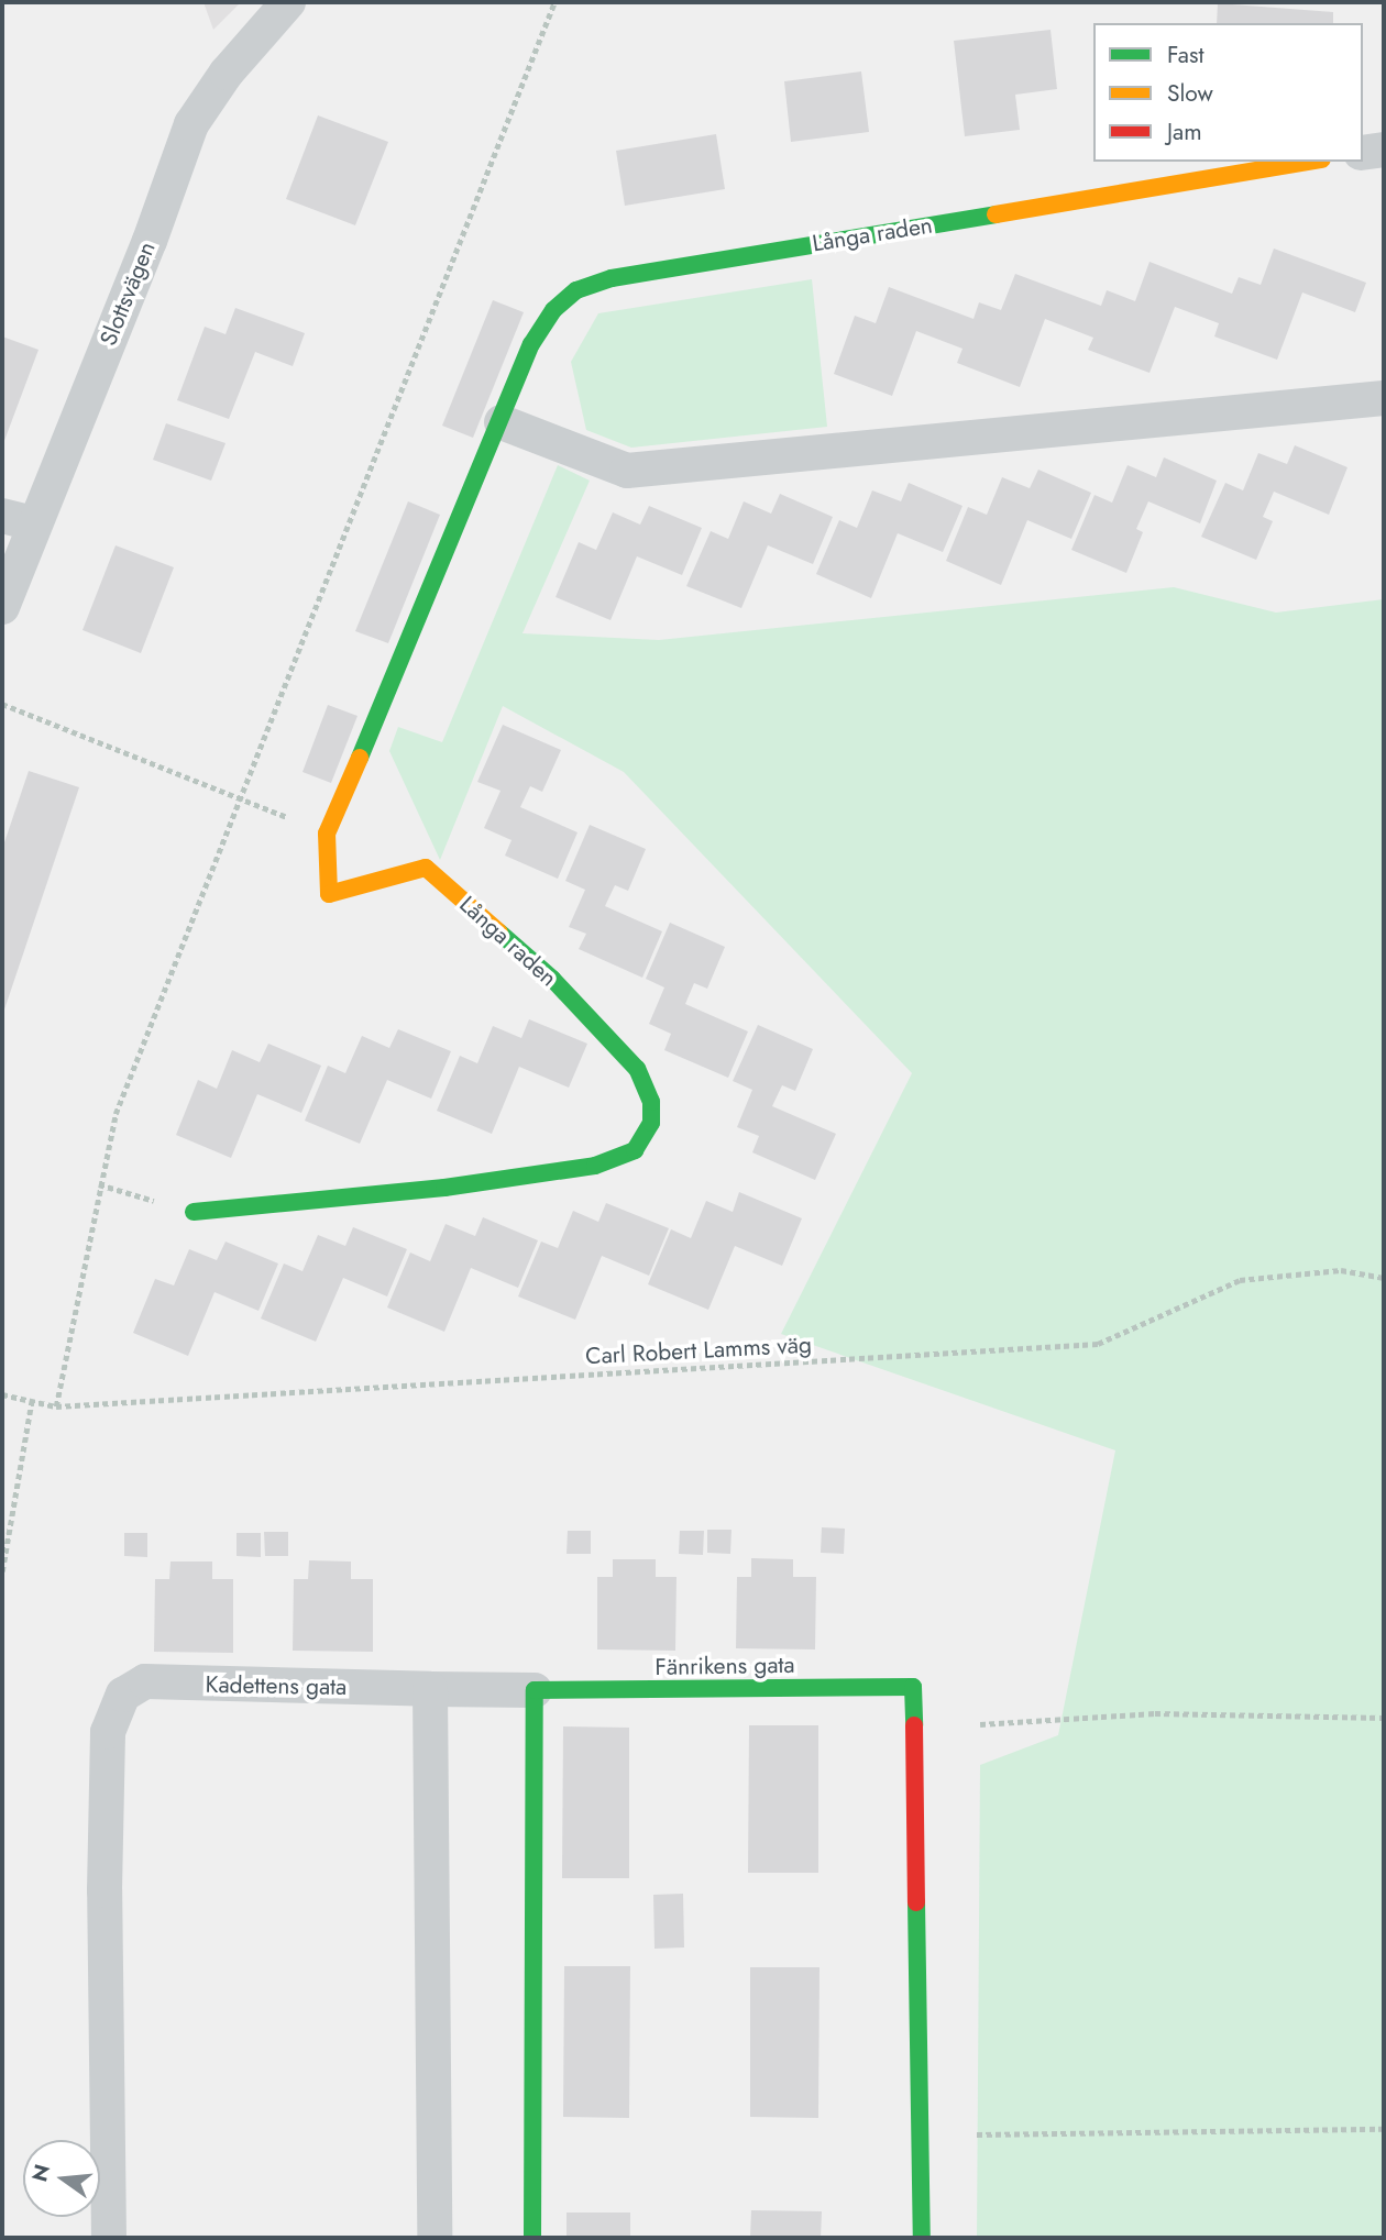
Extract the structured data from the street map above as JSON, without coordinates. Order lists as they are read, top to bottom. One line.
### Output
{"streets":{"street":["Långa raden","Slottsvägen","Fänrikens gata","Kadettens gata"],"path":["Carl Robert Lamms väg"]},"crossings":[["Fänrikens gata","Kadettens gata"]],"legend":["Fast","Slow","Jam"],"north":"left"}
